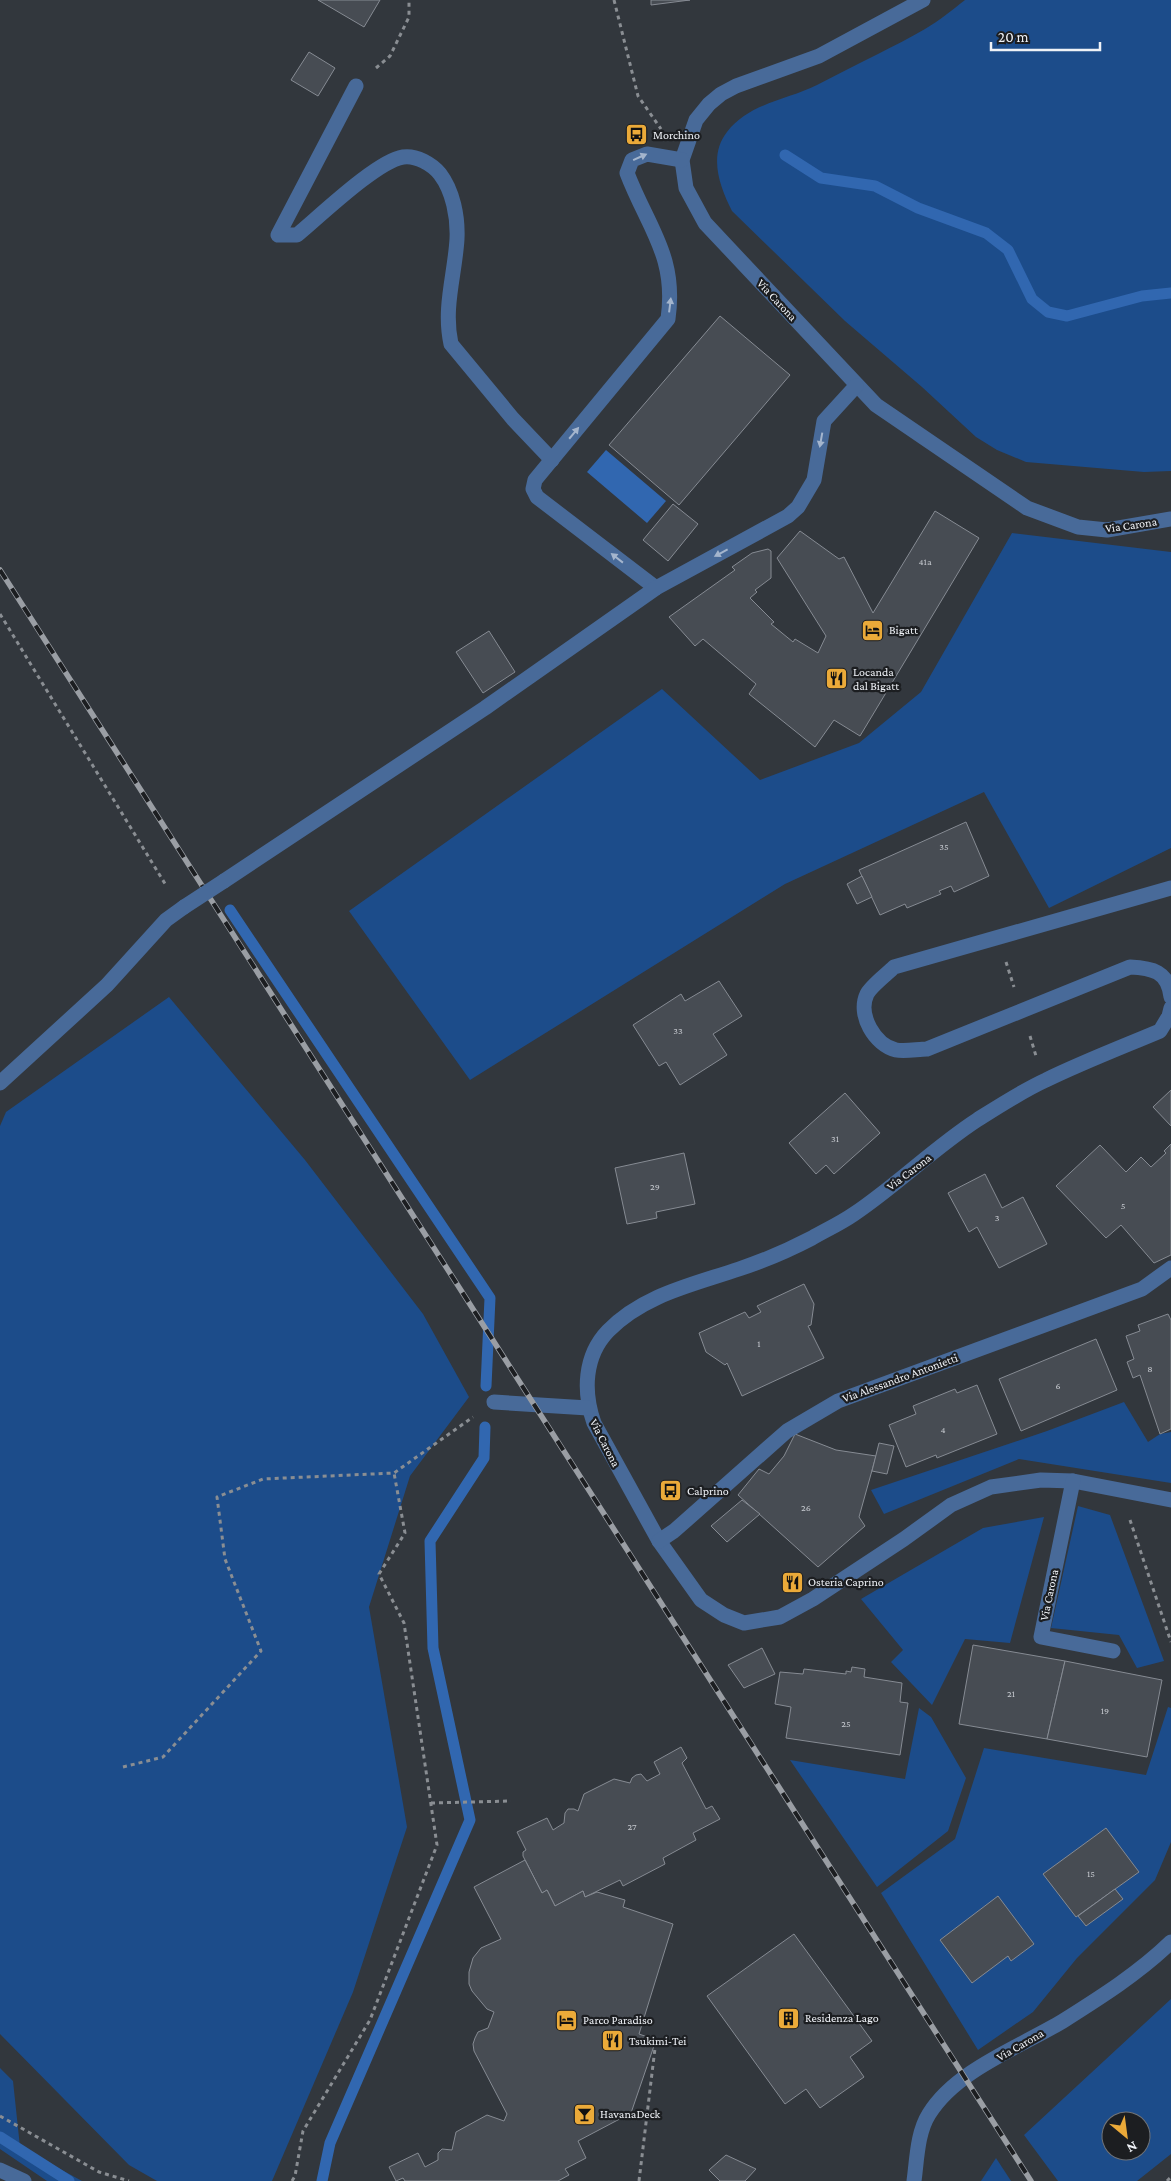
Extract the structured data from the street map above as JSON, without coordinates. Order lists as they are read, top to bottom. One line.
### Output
{"streets":{"street":["Via Carona","Via Alessandro Antonietti"]},"crossings":[["Via Carona","Via Alessandro Antonietti"]],"places":{"bus stop":["Morchino","Calprino"],"hotel":["Bigatt","Parco Paradiso"],"restaurant":["Locanda dal Bigatt","Osteria Caprino","Tsukimi-Tei"],"building":["Residenza Lago"],"bar":["HavanaDeck"]},"house_numbers":["41a","35","33","31","29","5","3","1","8","6","4","26","21","19","25","27","15"],"scale_bar":"20 m","north":"bottom right"}
